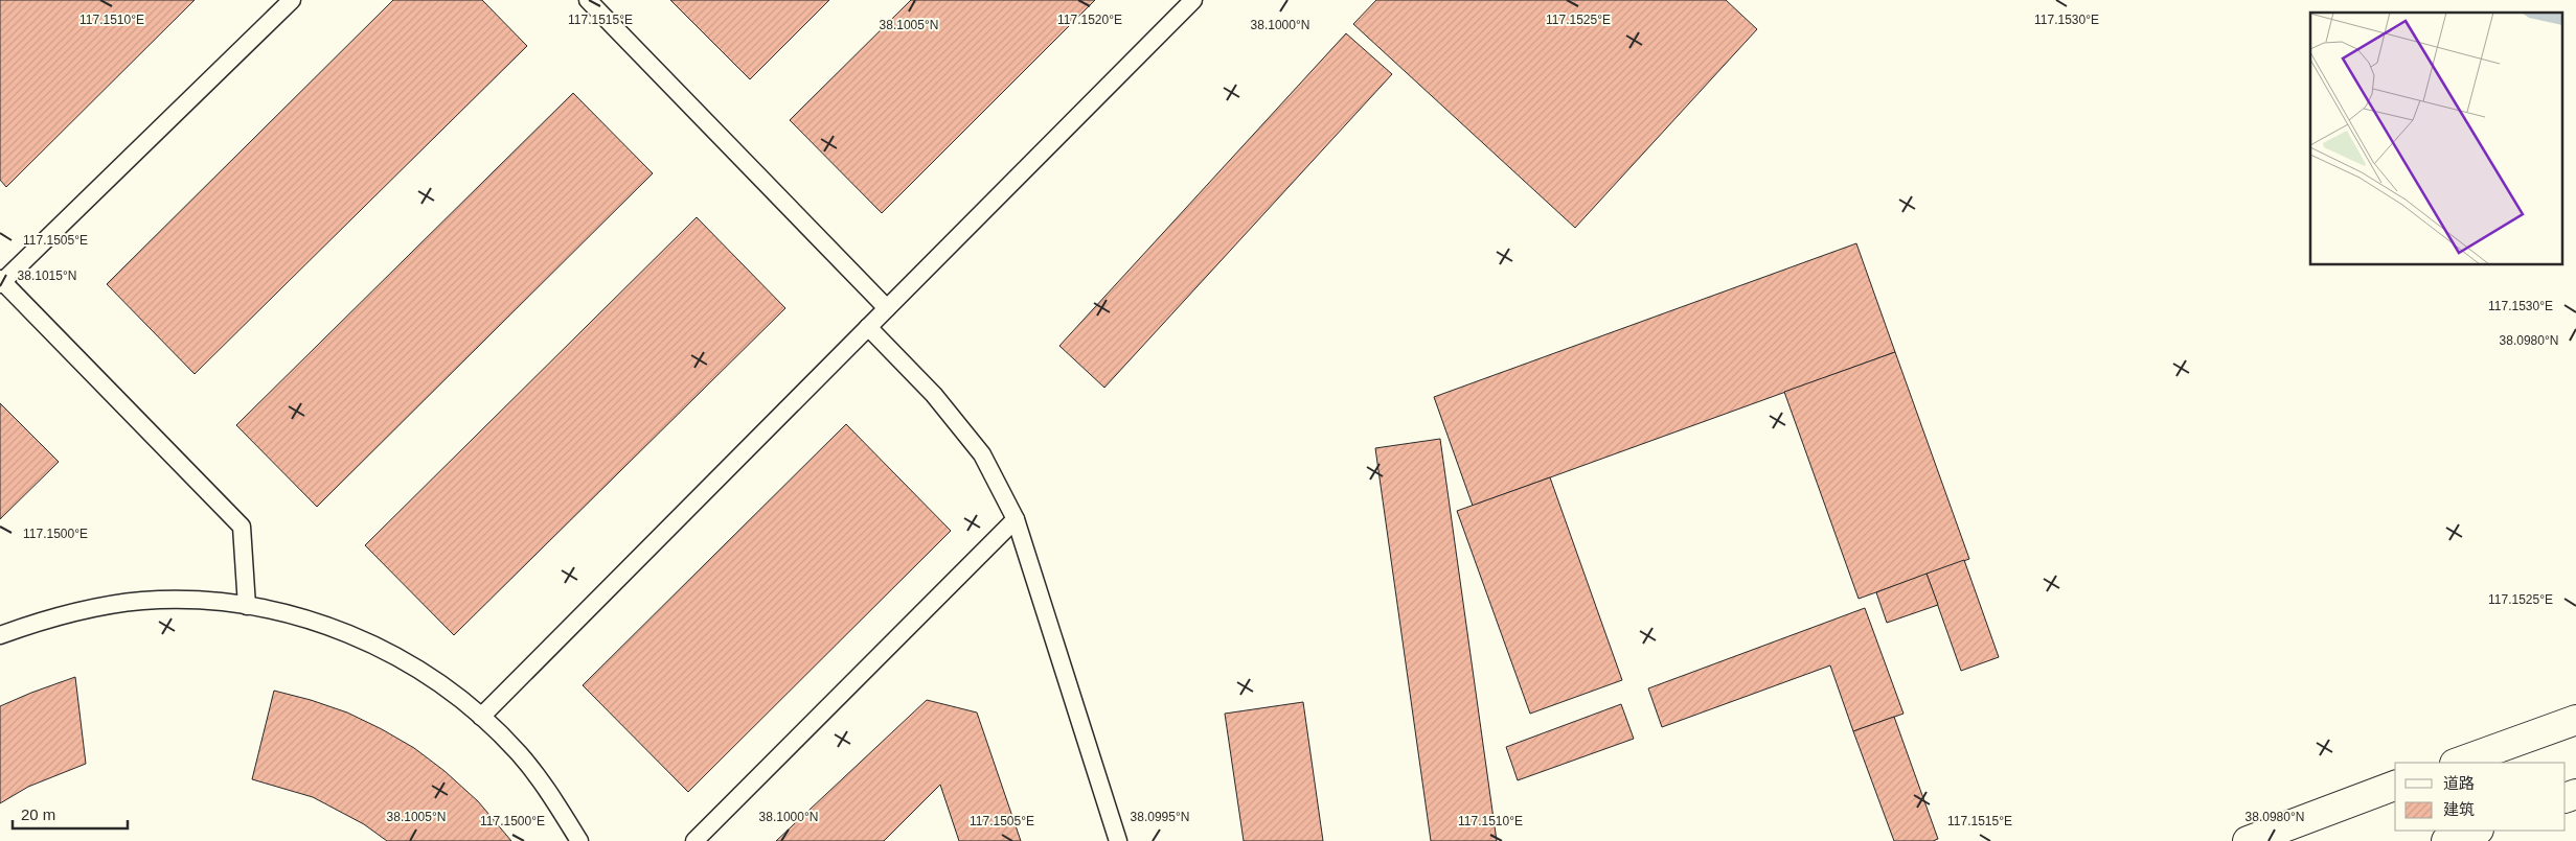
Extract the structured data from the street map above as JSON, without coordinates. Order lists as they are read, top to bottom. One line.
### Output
{"legend":["道路","建筑"],"scale_bar":"20 m","coordinates":["117.1510°E","117.1515°E","117.1520°E","117.1525°E","117.1530°E","38.1005°N","38.1000°N","117.1505°E","38.1015°N","38.0980°N","117.1500°E","38.0995°N"]}
